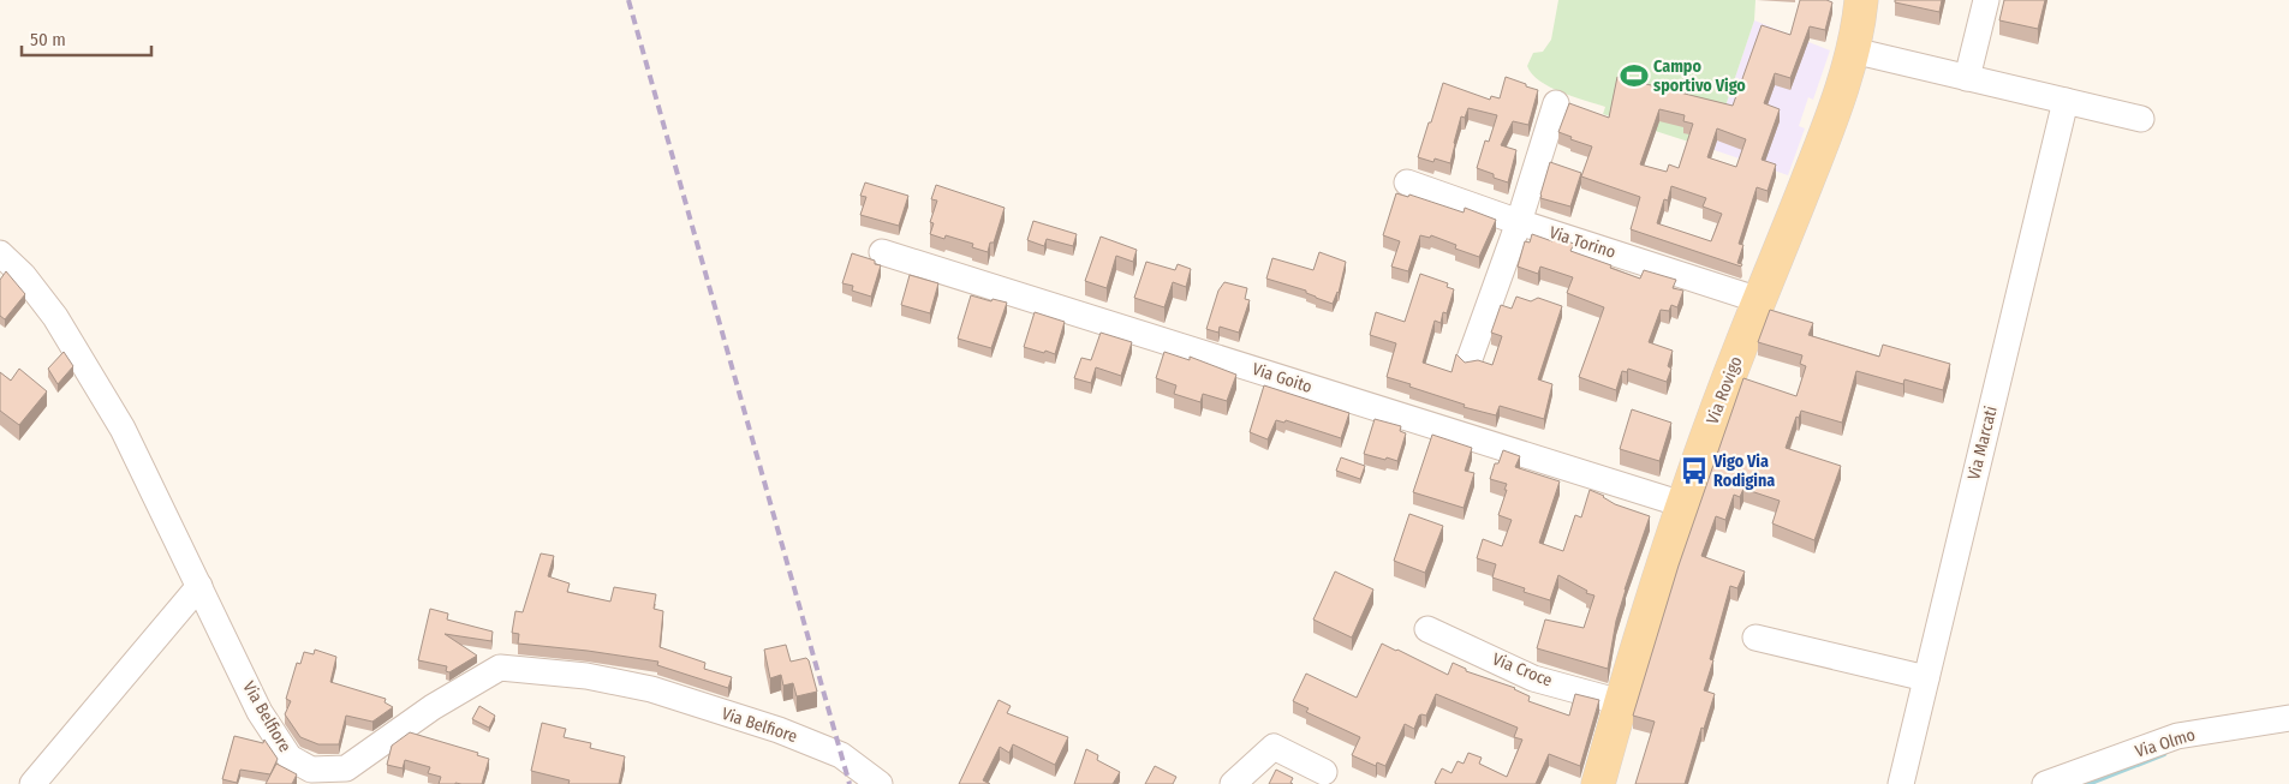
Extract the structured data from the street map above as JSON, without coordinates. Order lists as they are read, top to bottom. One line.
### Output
{"streets":{"main road":["Via Rovigo"],"street":["Via Torino","Via Goito","Via Marcati","Via Croce","Via Belfiore","Via Olmo"]},"crossings":[["Via Torino","Via Rovigo"],["Via Goito","Via Rovigo"],["Via Rovigo","Via Croce"]],"places":{"sports":["Campo sportivo Vigo"],"bus stop":["Vigo Via Rodigina"]},"scale_bar":"50 m"}
